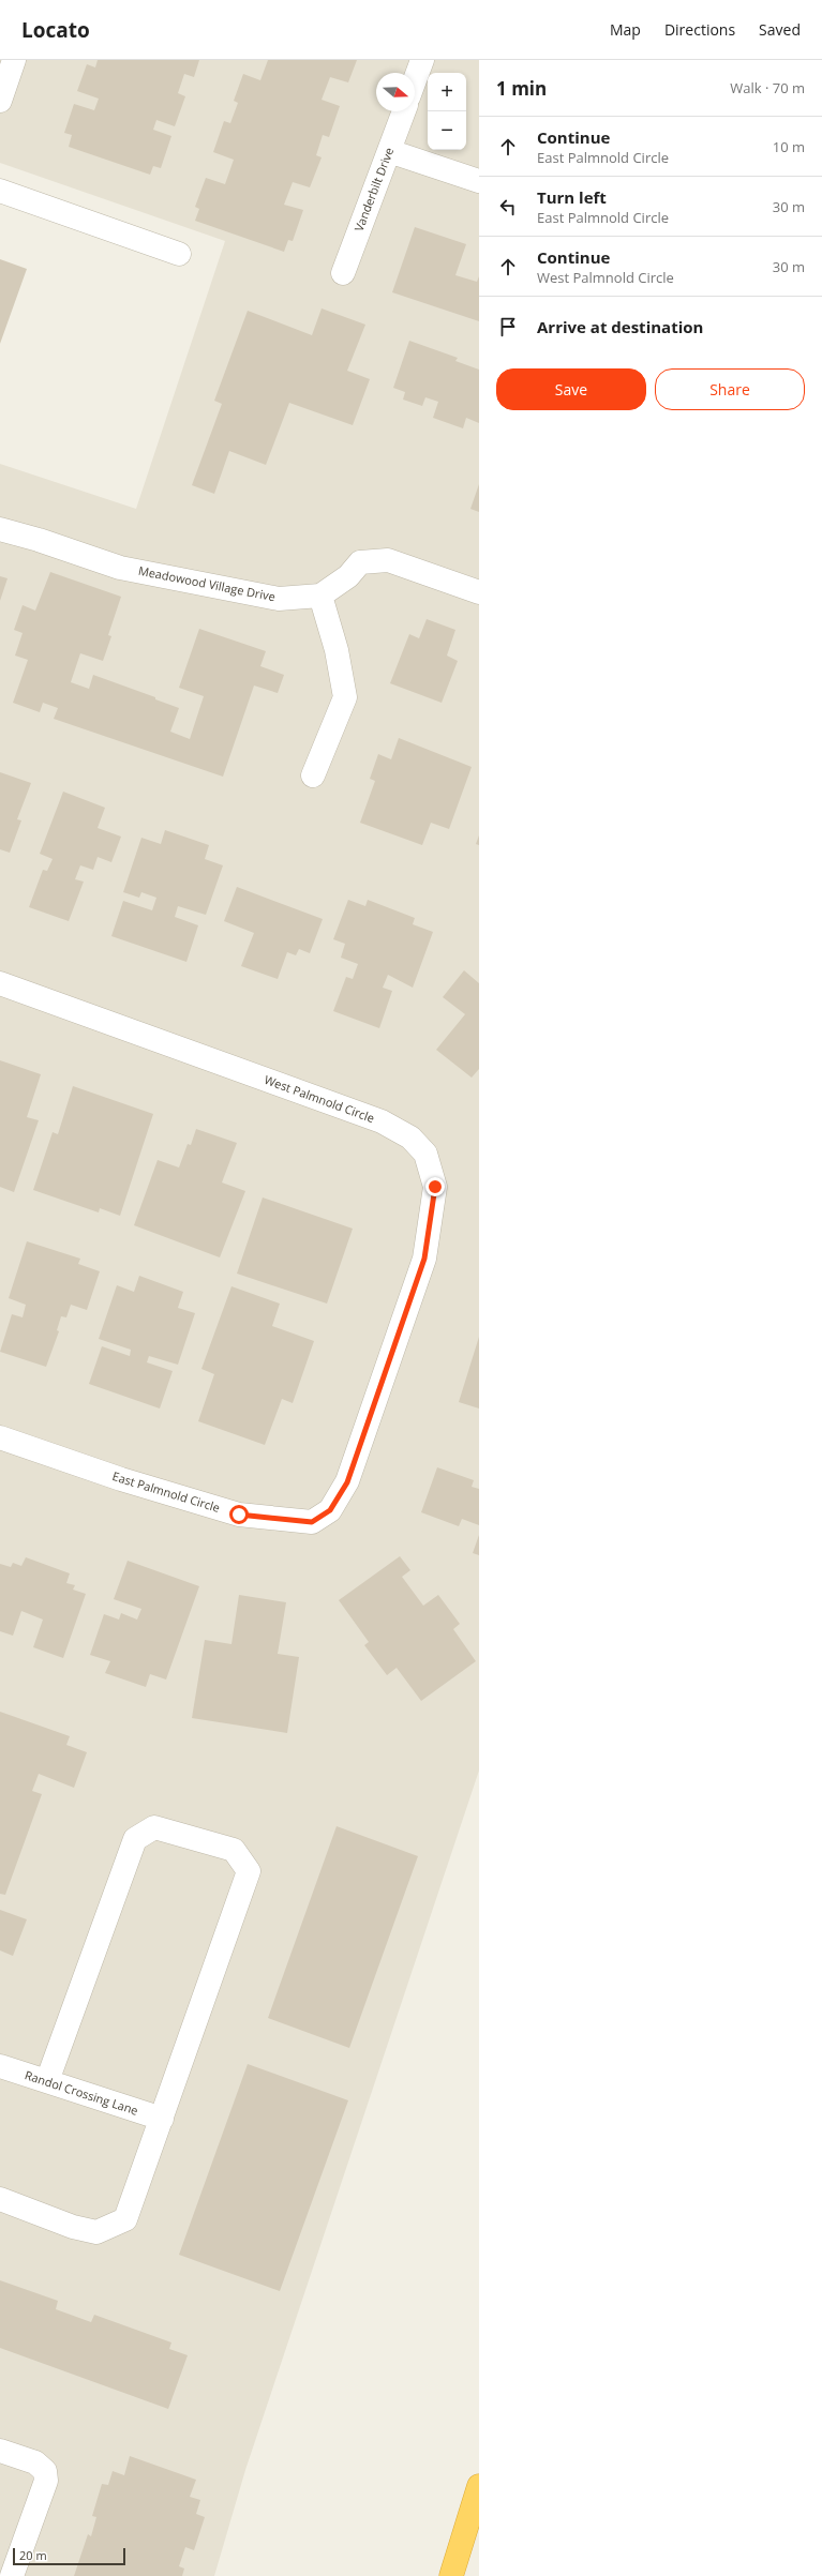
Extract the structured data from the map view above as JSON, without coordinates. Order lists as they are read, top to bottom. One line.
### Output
{"streets":{"street":["Vanderbilt Drive","Meadowood Village Drive","West Palmnold Circle","East Palmnold Circle","Randol Crossing Lane"]},"crossings":[["West Palmnold Circle","East Palmnold Circle"]],"scale_bar":"20 m","north":"right","page":{"header":"Locato","nav":["Map","Directions","Saved"],"heading":["1 min","Walk · 70 m"],"map_buttons":["+","−"],"list":[["Continue","East Palmnold Circle","10 m"],["Turn left","East Palmnold Circle","30 m"],["Continue","West Palmnold Circle","30 m"],"Arrive at destination"],"buttons":["Save","Share"],"scale":"20 m"}}
